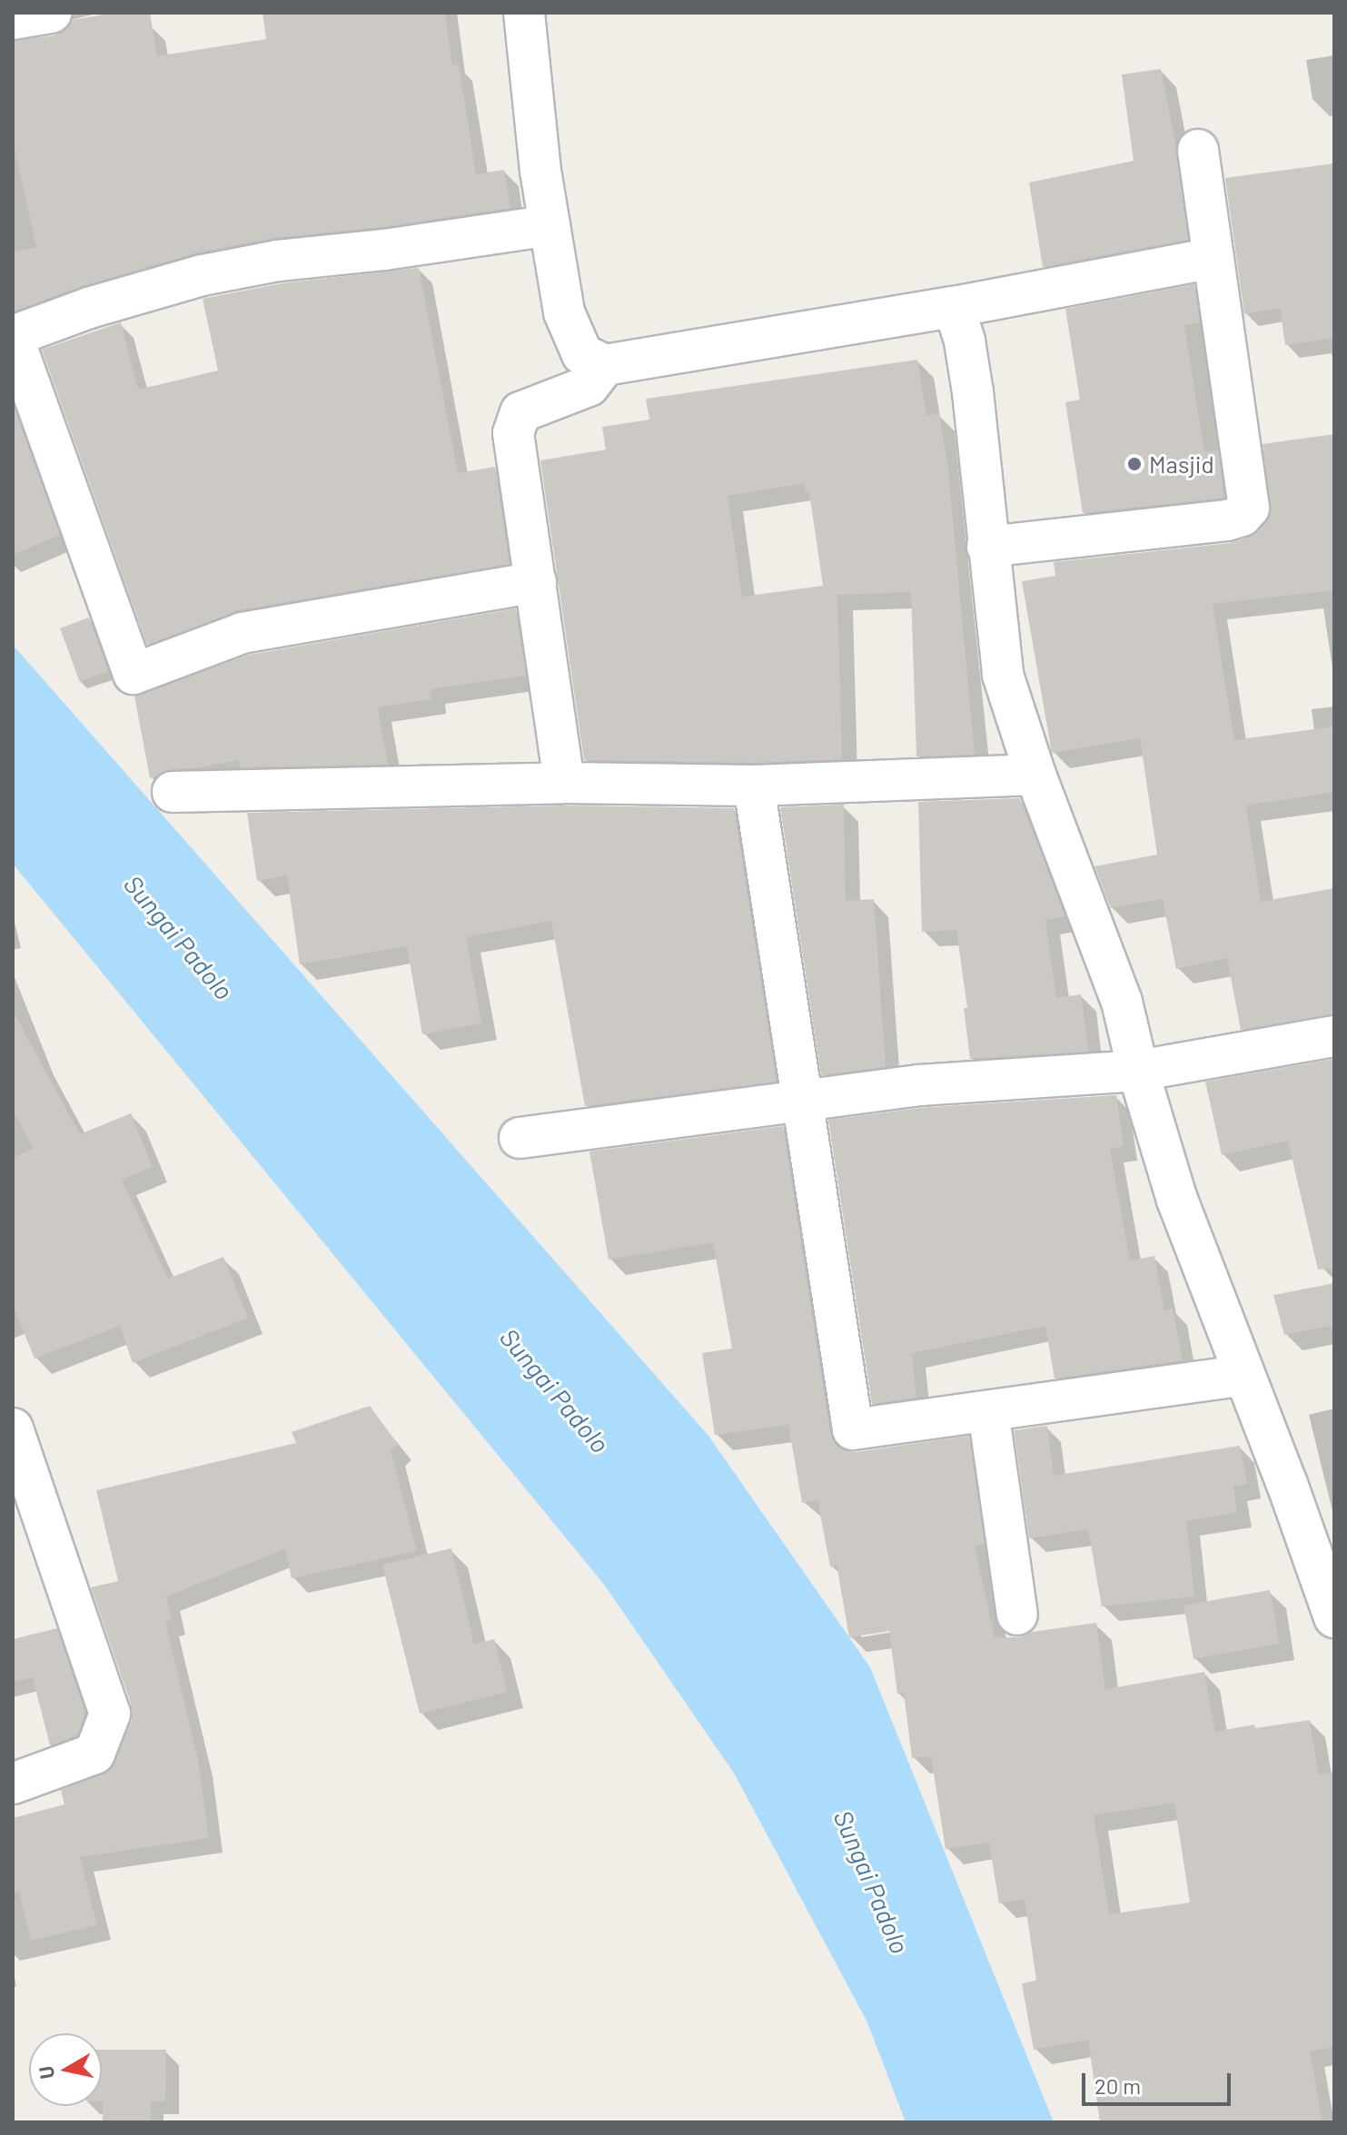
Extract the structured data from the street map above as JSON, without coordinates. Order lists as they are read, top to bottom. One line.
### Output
{"water":["Sungai Padolo"],"places":["Masjid"],"scale_bar":"20 m","north":"left"}
